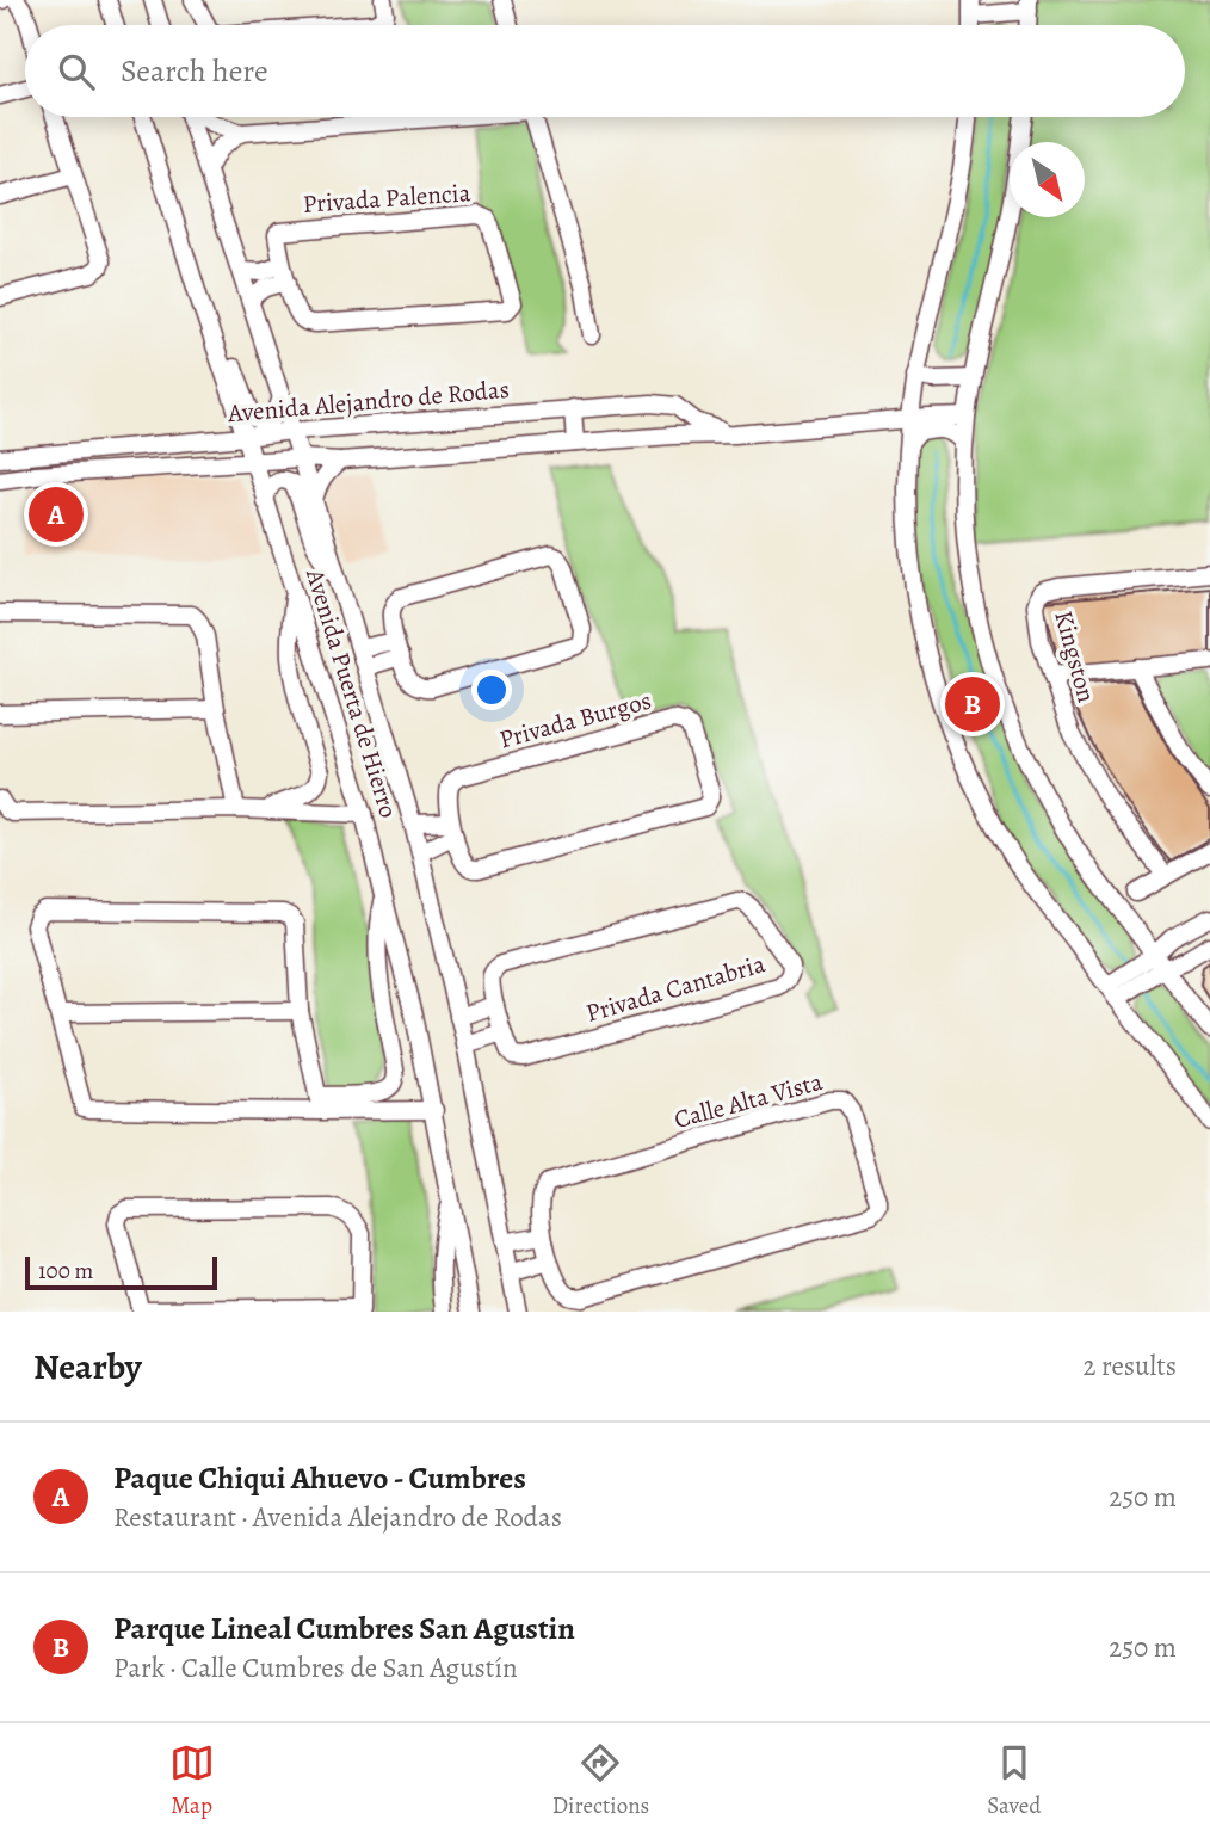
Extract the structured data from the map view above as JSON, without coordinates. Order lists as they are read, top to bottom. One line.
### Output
{"streets":{"street":["Privada Palencia","Avenida Alejandro de Rodas","Kingston","Avenida Puerta de Hierro","Privada Burgos","Privada Cantabria","Calle Alta Vista"]},"crossings":[["Avenida Alejandro de Rodas","Avenida Puerta de Hierro"]],"scale_bar":"100 m","north":"bottom right","page":{"search":"Search here","pins":["A","B"],"scale":"100 m","heading":["Nearby","2 results"],"list":[{"mark":"A","name":"Paque Chiqui Ahuevo - Cumbres","note":"Restaurant · Avenida Alejandro de Rodas","value":"250 m"},{"mark":"B","name":"Parque Lineal Cumbres San Agustin","note":"Park · Calle Cumbres de San Agustín","value":"250 m"}],"nav":["Map","Directions","Saved"]}}
